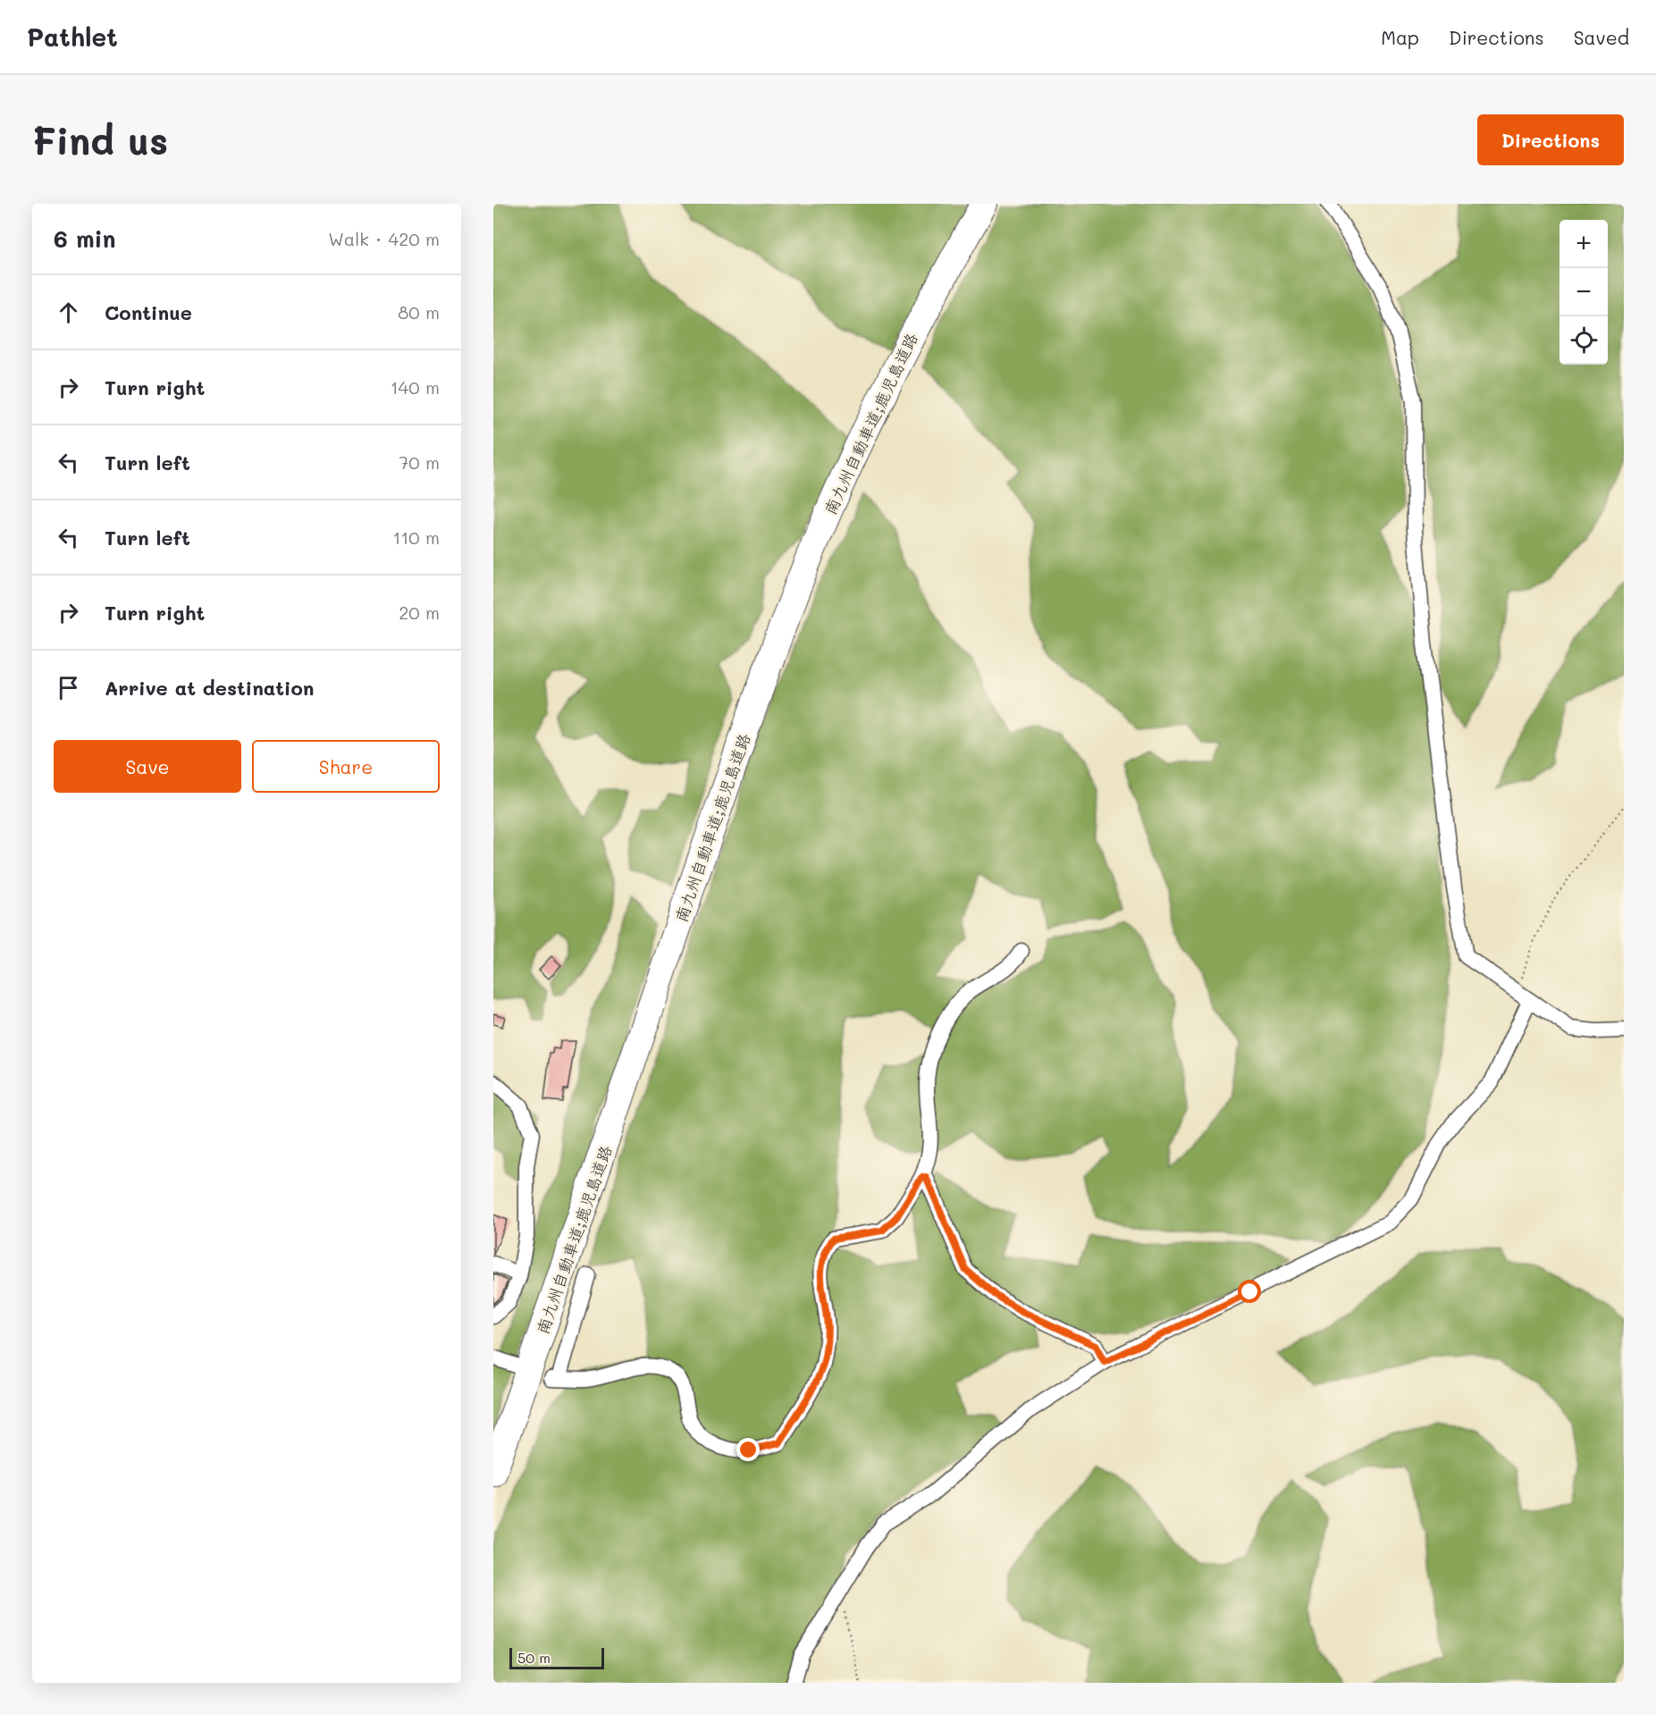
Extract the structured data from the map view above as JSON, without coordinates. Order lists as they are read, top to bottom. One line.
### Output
{"streets":{"highway":["南九州自動車道;鹿児島道路"]},"scale_bar":"50 m","page":{"header":"Pathlet","nav":["Map","Directions","Saved"],"buttons":["Directions",["Save","Share"]],"title":"Find us","heading":["6 min","Walk · 420 m"],"map_buttons":["+","−"],"list":[["Continue","80 m"],["Turn right","140 m"],["Turn left","70 m"],["Turn left","110 m"],["Turn right","20 m"],"Arrive at destination"],"scale":"50 m"}}
